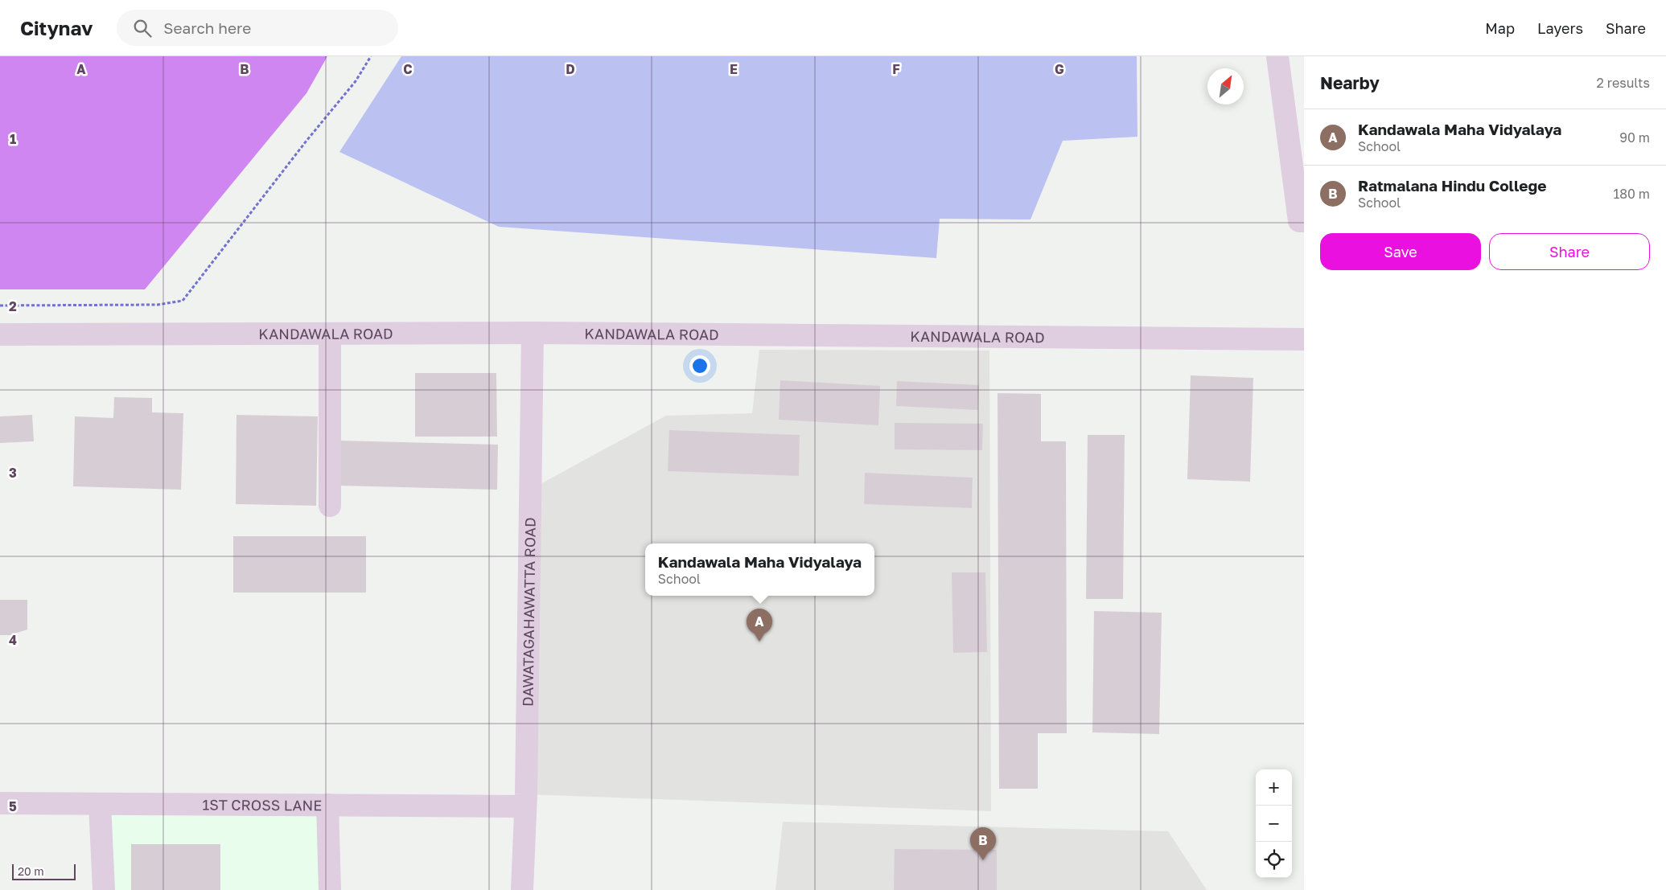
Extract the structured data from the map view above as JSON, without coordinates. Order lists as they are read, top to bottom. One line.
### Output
{"streets":{"street":["KANDAWALA ROAD","DAWATAGAHAWATTA ROAD","1ST CROSS LANE"]},"crossings":[["KANDAWALA ROAD","DAWATAGAHAWATTA ROAD"],["DAWATAGAHAWATTA ROAD","1ST CROSS LANE"]],"scale_bar":"20 m","north":"top right","page":{"header":"Citynav","search":"Search here","nav":["Map","Layers","Share"],"heading":["Nearby","2 results"],"list":[{"mark":"A","name":"Kandawala Maha Vidyalaya","note":"School","value":"90 m"},{"mark":"B","name":"Ratmalana Hindu College","note":"School","value":"180 m"}],"buttons":["Save","Share"],"popup":["Kandawala Maha Vidyalaya","School"],"pins":["A","B"],"map_buttons":["+","−"],"scale":"20 m"},"grid":{"columns":["A","B","C","D","E","F","G"],"rows":["1","2","3","4","5"]}}
